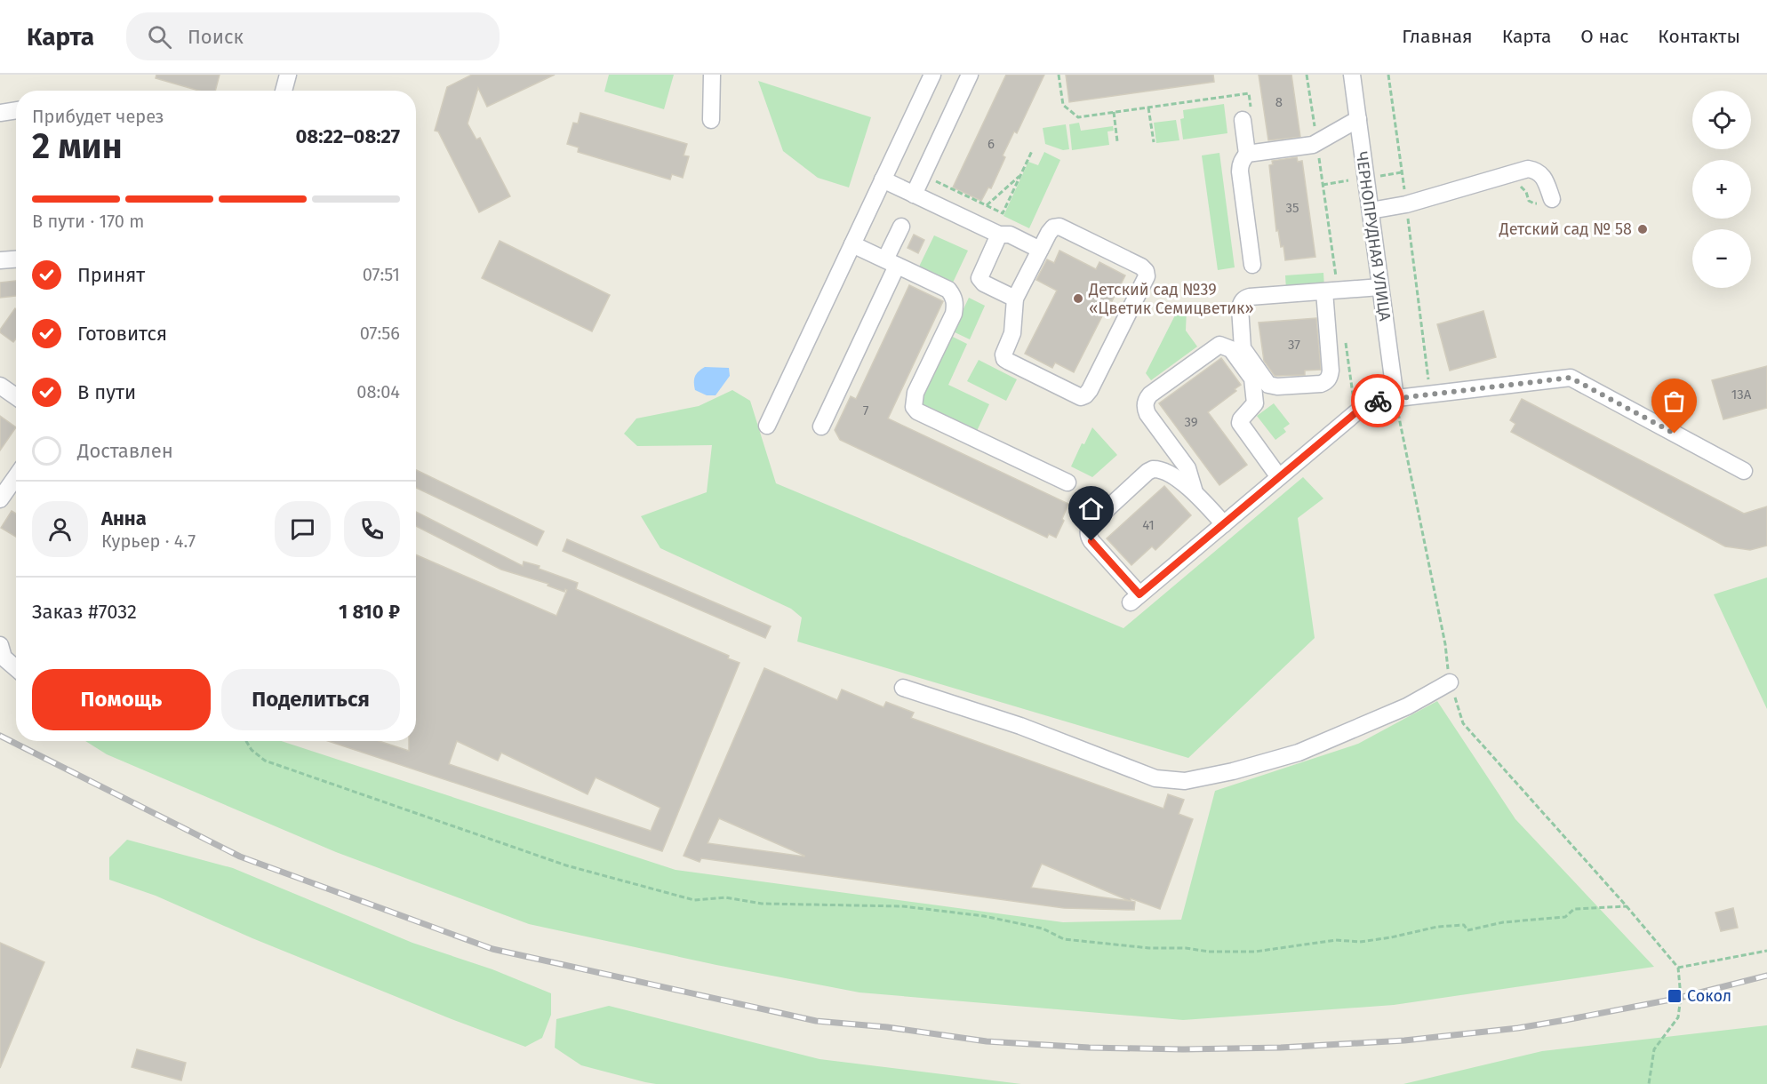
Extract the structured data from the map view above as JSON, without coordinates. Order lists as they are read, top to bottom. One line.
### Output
{"streets":{"street":["ЧЕРНОПРУДНАЯ УЛИЦА"]},"places":{"other":["Детский сад № 58","Детский сад №39 «Цветик Семицветик»"],"transit":["Сокол"]},"house_numbers":["8","6","35","37","13А","7","39","41"],"page":{"header":"Карта","search":"Поиск","nav":["Главная","Карта","О нас","Контакты"],"map_buttons":["+","−"],"heading":["2 мин","Прибудет через","08:22–08:27"],"panel":["Анна","Курьер · 4.7","Заказ #7032","1 810 ₽"],"bar":"В пути · 170 m","list":[["Принят","07:51"],["Готовится","07:56"],["В пути","08:04"],"Доставлен"],"buttons":["Помощь","Поделиться"]}}
